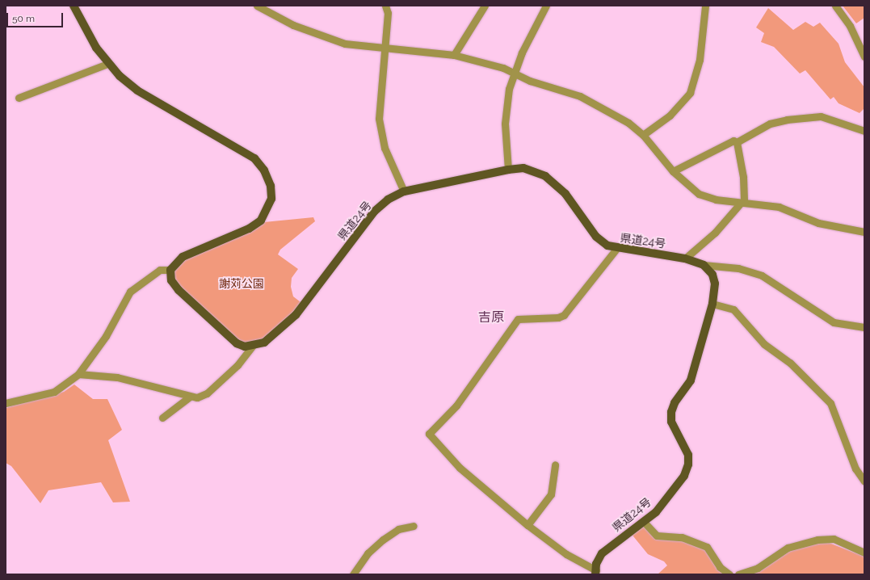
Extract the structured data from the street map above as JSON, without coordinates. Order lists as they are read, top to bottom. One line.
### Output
{"streets":{"main road":["県道24号"]},"districts":["吉原"],"parks":["謝苅公園"],"scale_bar":"50 m"}
